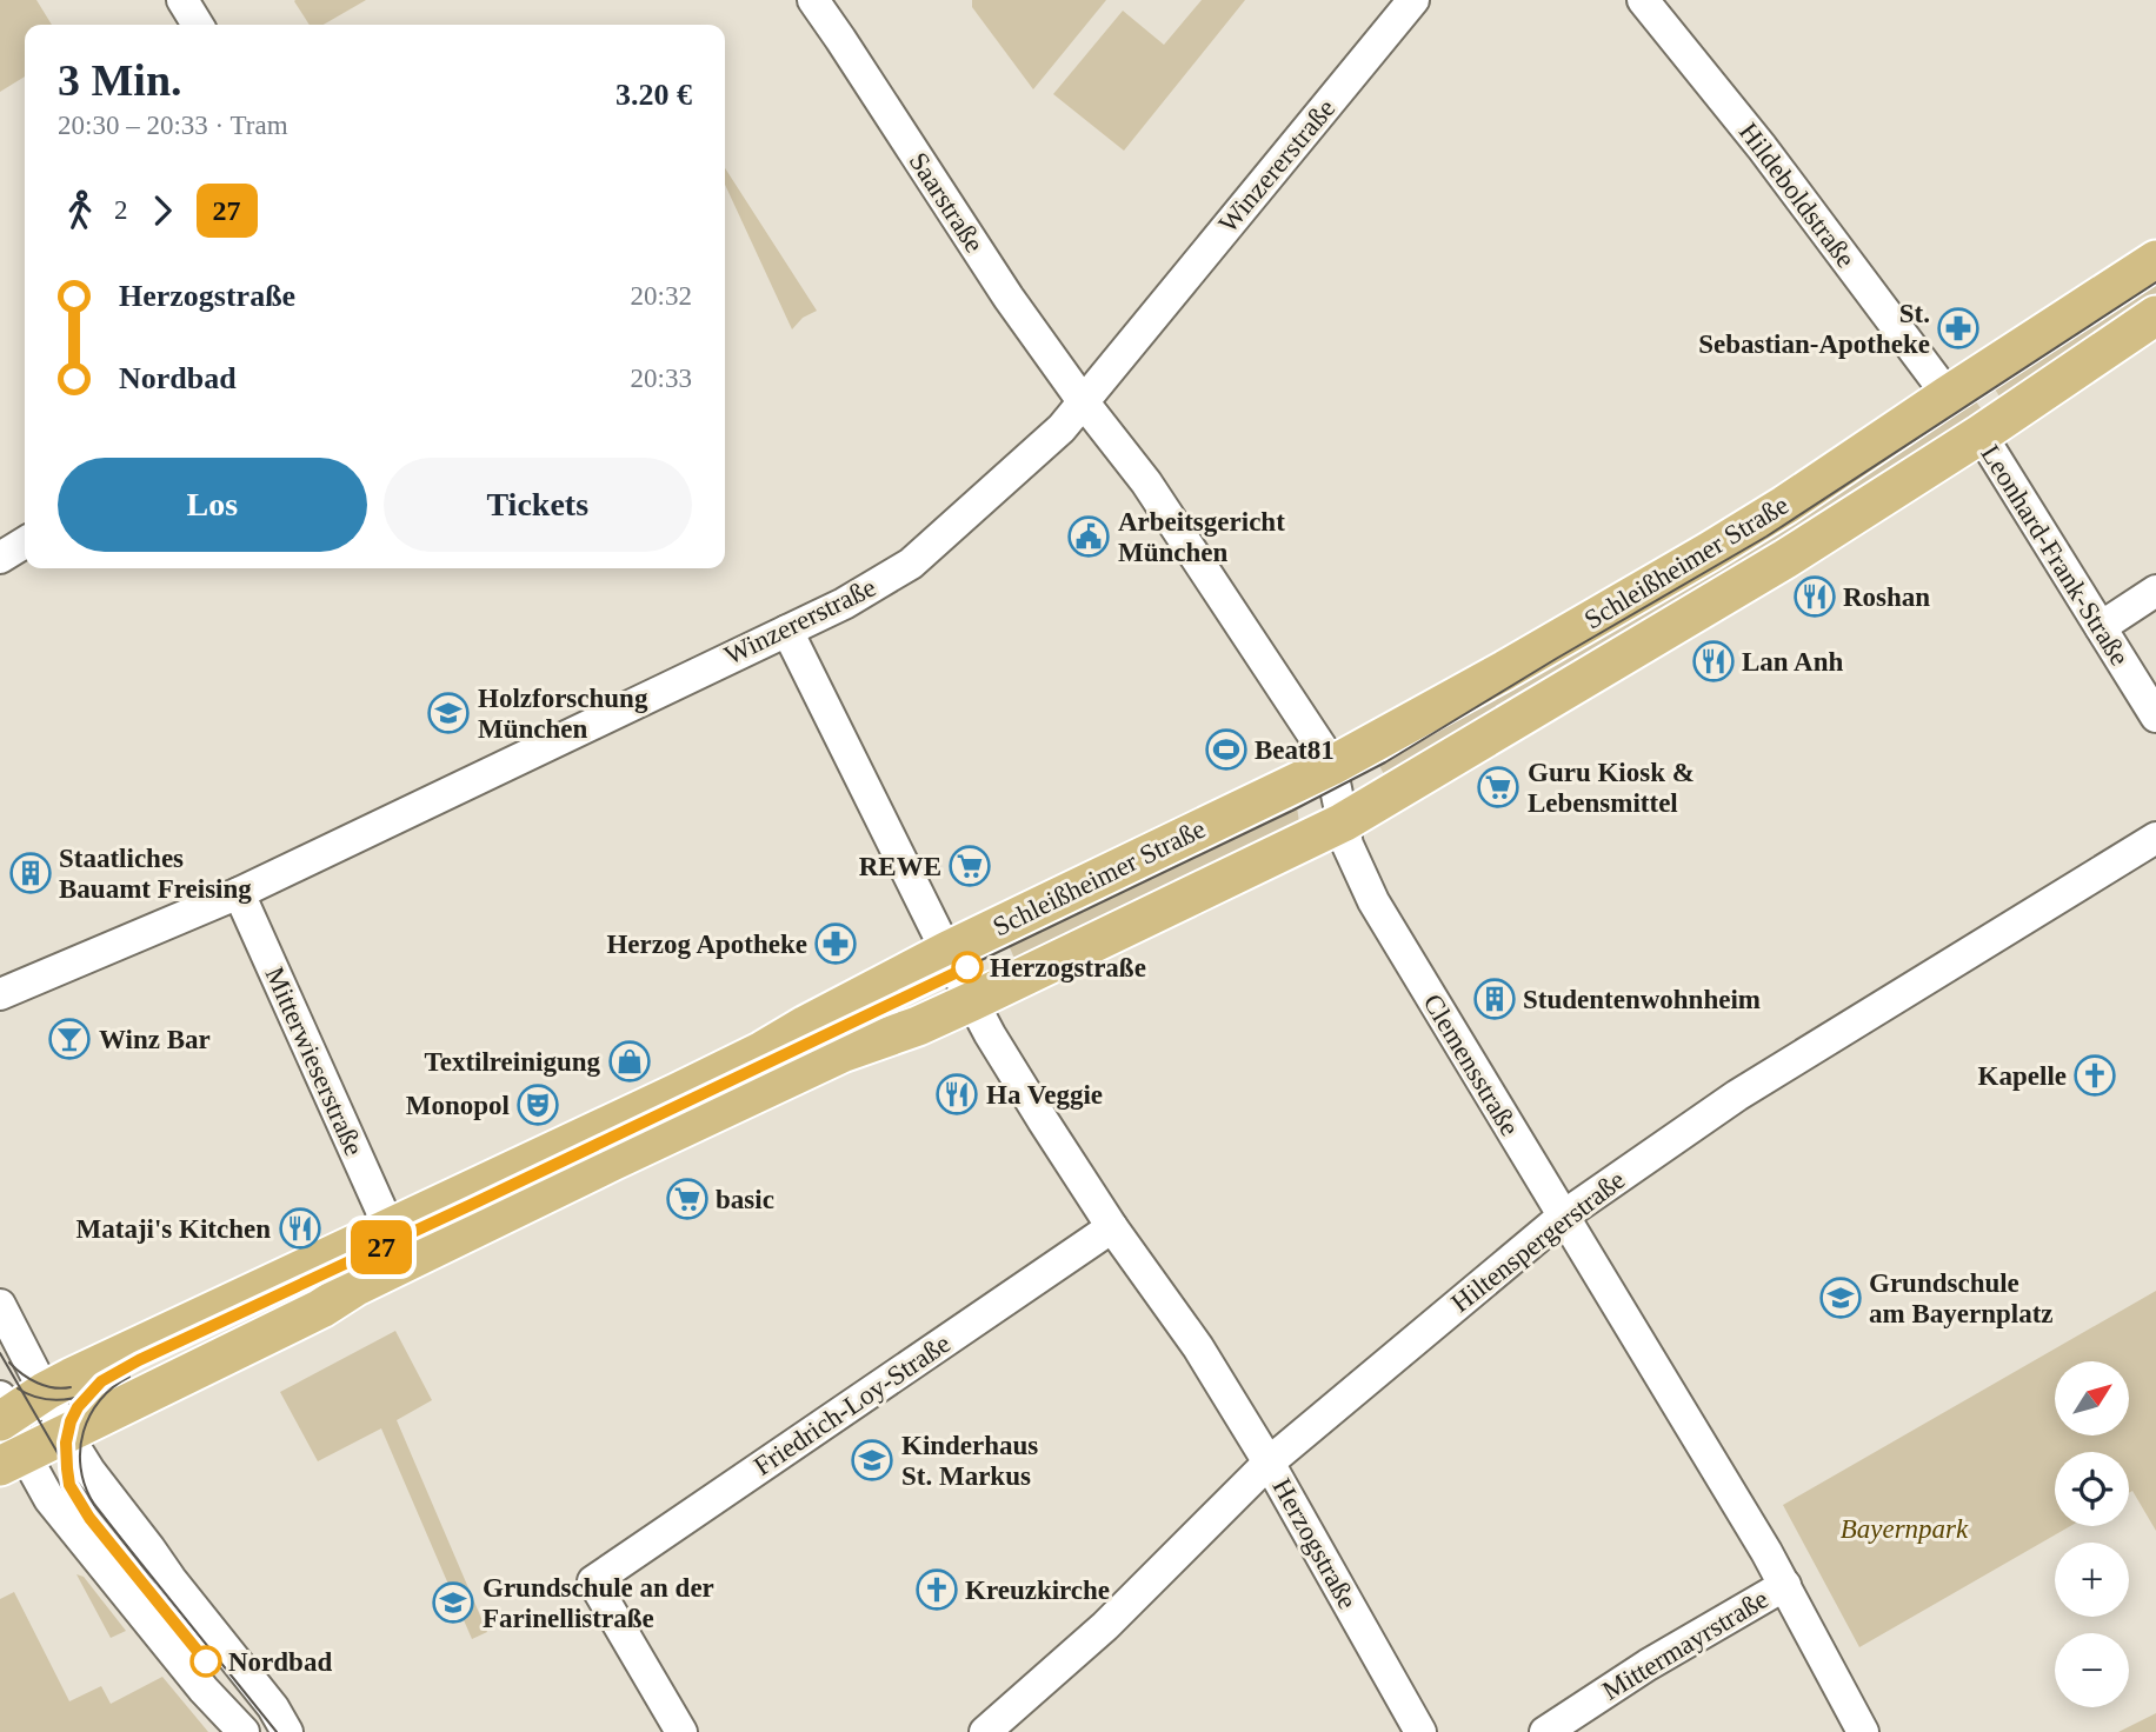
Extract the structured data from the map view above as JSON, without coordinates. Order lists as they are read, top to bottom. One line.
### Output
{"streets":{"main road":["Schleißheimer Straße"],"street":["Winzererstraße","Hildeboldstraße","Saarstraße","Leonhard-Frank-Straße","Mitterwieserstraße","Clemensstraße","Hiltenspergerstraße","Friedrich-Loy-Straße","Herzogstraße","Mittermayrstraße"]},"crossings":[["Winzererstraße","Saarstraße"],["Winzererstraße","Mitterwieserstraße"],["Winzererstraße","Clemensstraße"],["Winzererstraße","Herzogstraße"],["Hildeboldstraße","Schleißheimer Straße"],["Saarstraße","Clemensstraße"],["Leonhard-Frank-Straße","Schleißheimer Straße"],["Schleißheimer Straße","Mitterwieserstraße"],["Schleißheimer Straße","Clemensstraße"],["Schleißheimer Straße","Herzogstraße"],["Clemensstraße","Hiltenspergerstraße"],["Clemensstraße","Mittermayrstraße"],["Hiltenspergerstraße","Herzogstraße"],["Friedrich-Loy-Straße","Herzogstraße"]],"parks":["Bayernpark"],"places":{"pharmacy":["St. Sebastian-Apotheke","Herzog Apotheke"],"public building":["Arbeitsgericht München"],"restaurant":["Roshan","Lan Anh","Ha Veggie","Mataji's Kitchen"],"school or university":["Holzforschung München","Grundschule am Bayernplatz","Kinderhaus St. Markus","Grundschule an der Farinellistraße"],"sports":["Beat81"],"supermarket":["Guru Kiosk & Lebensmittel","REWE","basic"],"building":["Staatliches Bauamt Freising","Studentenwohnheim"],"other":["Herzogstraße","Nordbad"],"bar":["Winz Bar"],"shop":["Textilreinigung"],"church":["Kapelle","Kreuzkirche"],"theatre":["Monopol"]},"lines":["tram line 27"],"north":"top right","page":{"on_map":"27","heading":["3 Min.","20:30 – 20:33 · Tram","3.20 €"],"legs":["2","27"],"list":[{"name":"Herzogstraße","value":"20:32"},{"name":"Nordbad","value":"20:33"}],"buttons":["Los","Tickets"],"map_buttons":["+","−"]}}
